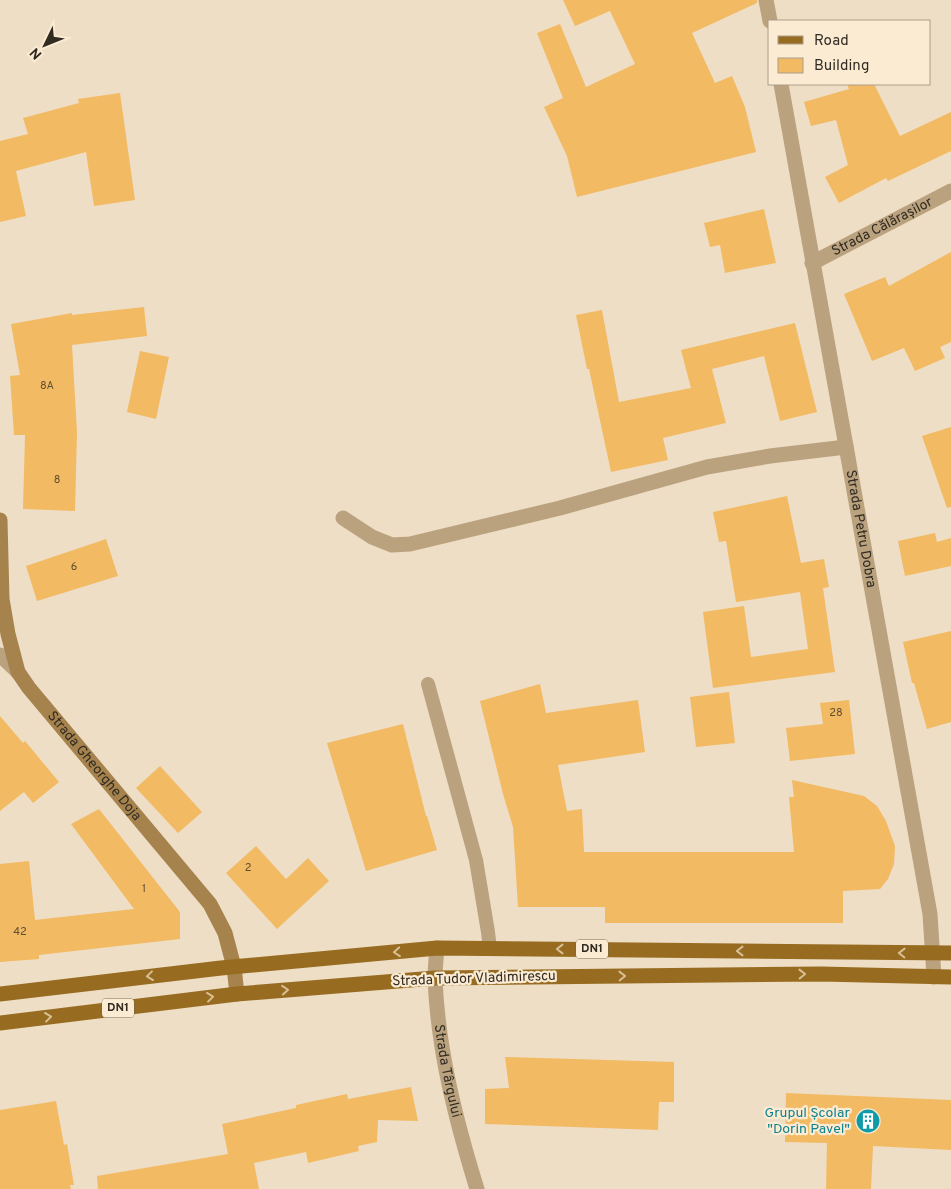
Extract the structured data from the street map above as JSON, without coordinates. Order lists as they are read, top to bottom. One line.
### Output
{"streets":{"main road":["DN1","Strada Tudor Vladimirescu"],"street":["Strada Călărașilor","Strada Petru Dobra","Strada Gheorghe Doja","Strada Târgului"]},"crossings":[["Strada Călărașilor","Strada Petru Dobra"],["Strada Petru Dobra","Strada Tudor Vladimirescu"],["Strada Gheorghe Doja","Strada Tudor Vladimirescu"],["Strada Tudor Vladimirescu","Strada Târgului"]],"places":{"building":["Grupul Școlar \"Dorin Pavel\""]},"house_numbers":["8A","8","6","28","2","1","42"],"legend":["Road","Building"],"north":"bottom left"}
